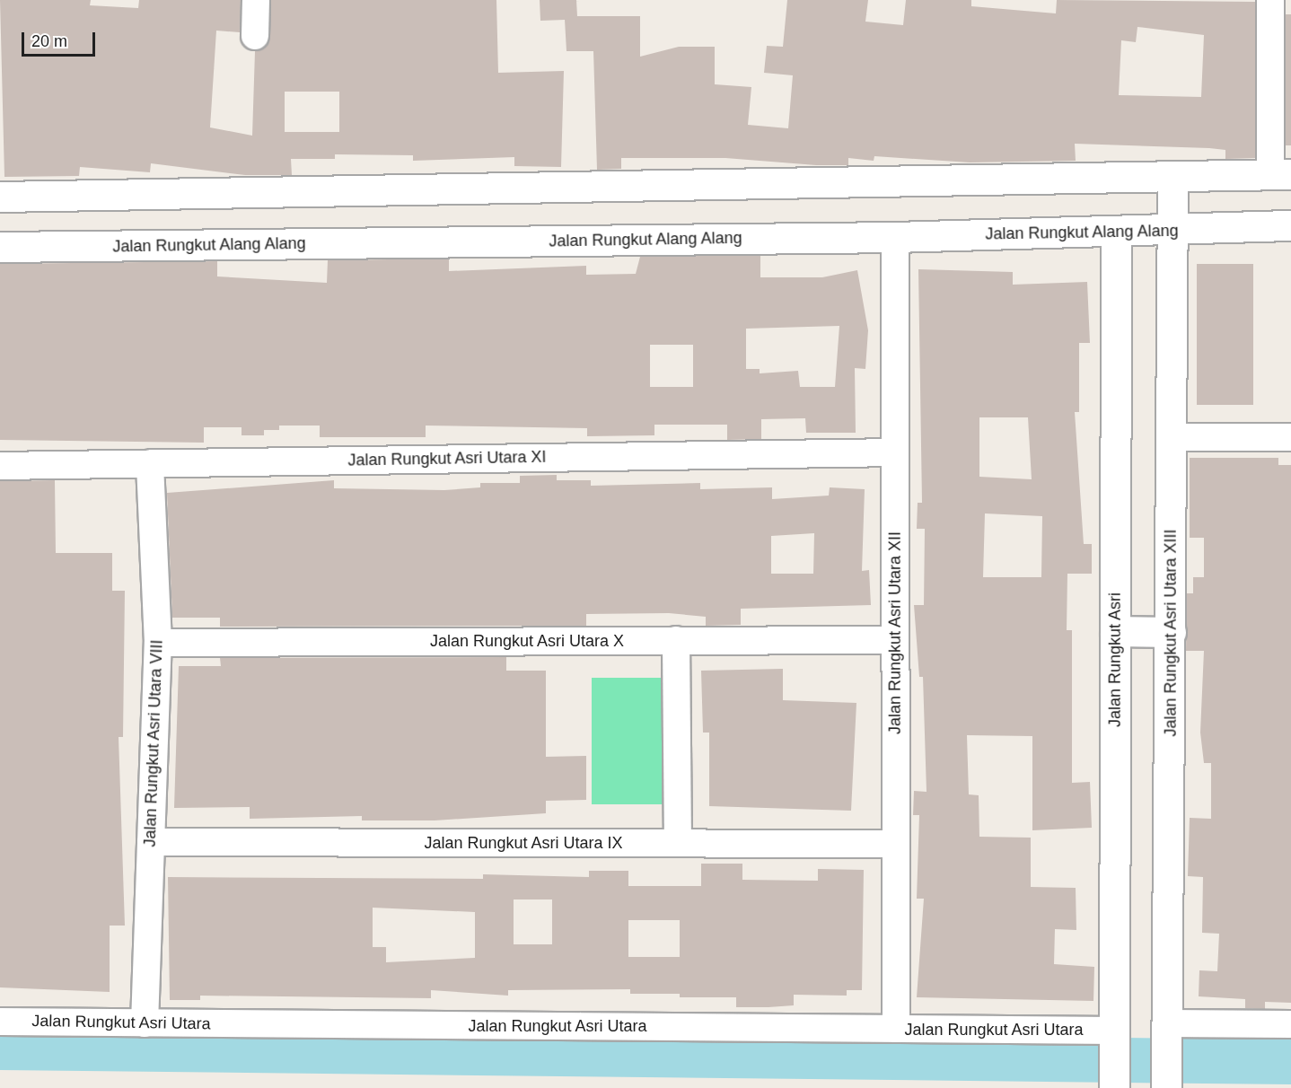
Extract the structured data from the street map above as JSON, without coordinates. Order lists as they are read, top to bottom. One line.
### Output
{"streets":{"street":["Jalan Rungkut Alang Alang","Jalan Rungkut Asri Utara XI","Jalan Rungkut Asri Utara XII","Jalan Rungkut Asri Utara XIII","Jalan Rungkut Asri Utara X","Jalan Rungkut Asri","Jalan Rungkut Asri Utara VIII","Jalan Rungkut Asri Utara IX","Jalan Rungkut Asri Utara"]},"crossings":[["Jalan Rungkut Alang Alang","Jalan Rungkut Asri Utara XII"],["Jalan Rungkut Alang Alang","Jalan Rungkut Asri Utara XIII"],["Jalan Rungkut Alang Alang","Jalan Rungkut Asri"],["Jalan Rungkut Asri Utara XI","Jalan Rungkut Asri Utara XII"],["Jalan Rungkut Asri Utara XI","Jalan Rungkut Asri Utara VIII"],["Jalan Rungkut Asri Utara XII","Jalan Rungkut Asri Utara X"],["Jalan Rungkut Asri Utara XII","Jalan Rungkut Asri Utara IX"],["Jalan Rungkut Asri Utara XII","Jalan Rungkut Asri Utara"],["Jalan Rungkut Asri Utara X","Jalan Rungkut Asri Utara VIII"],["Jalan Rungkut Asri","Jalan Rungkut Asri Utara"],["Jalan Rungkut Asri Utara VIII","Jalan Rungkut Asri Utara IX"],["Jalan Rungkut Asri Utara VIII","Jalan Rungkut Asri Utara"]],"scale_bar":"20 m"}
